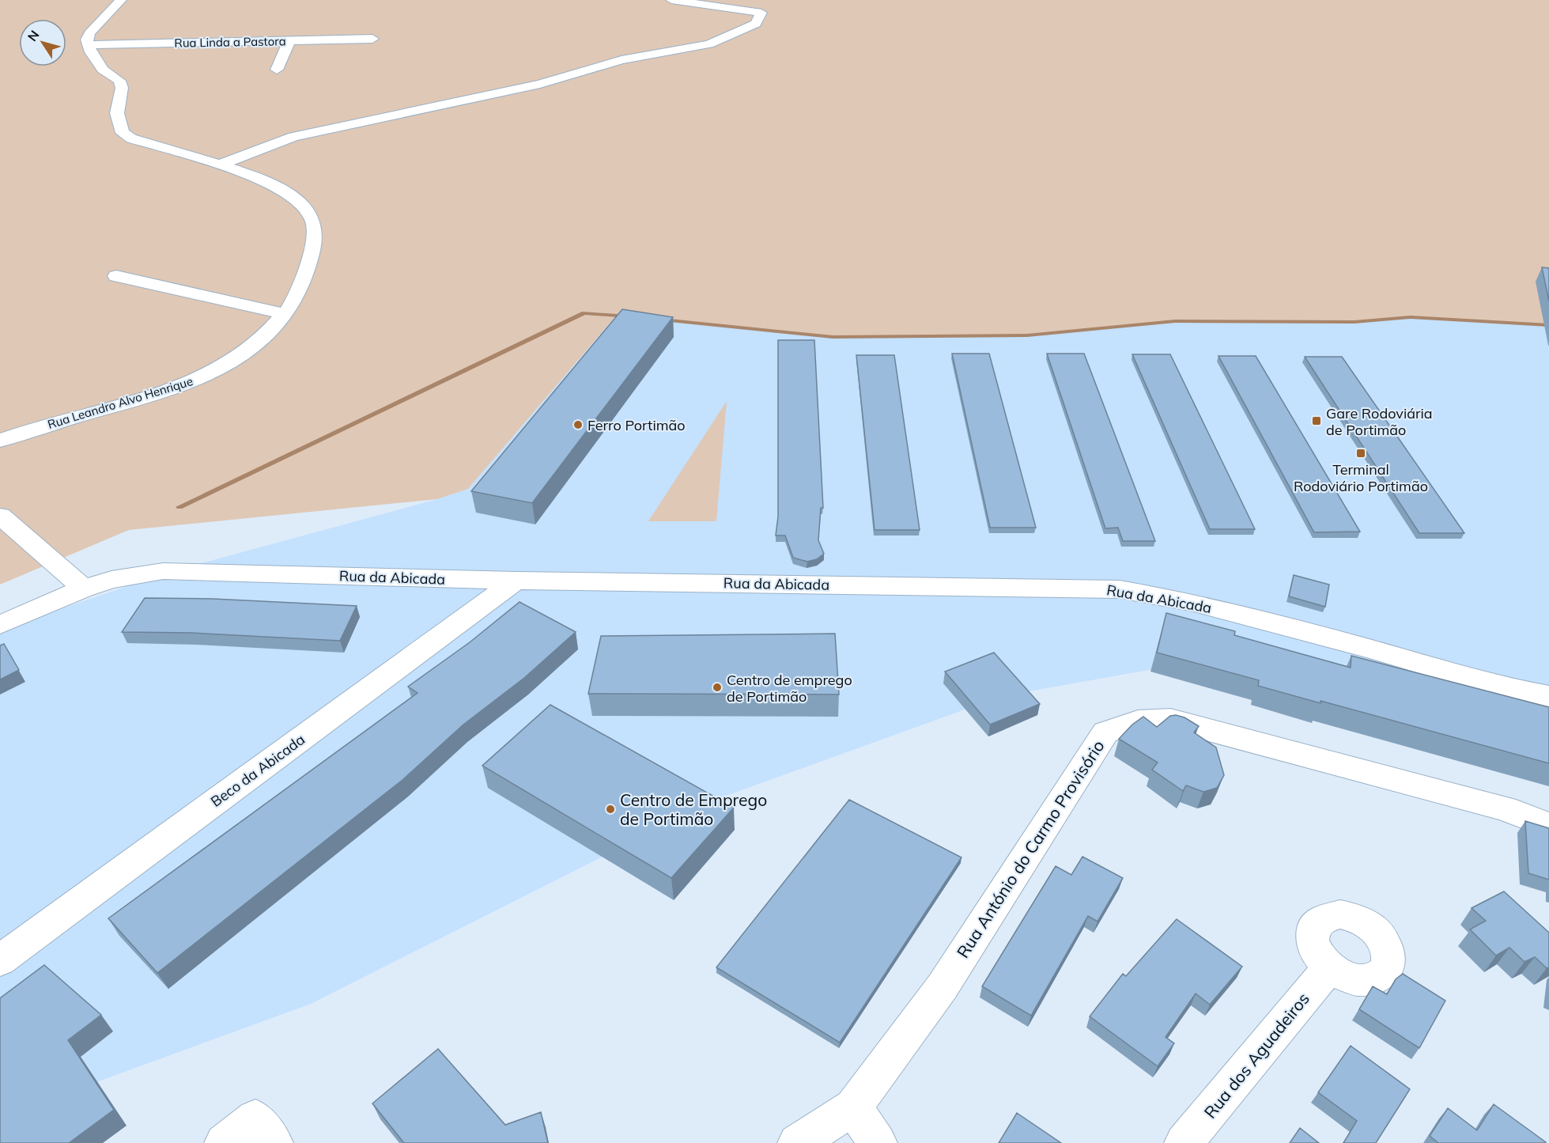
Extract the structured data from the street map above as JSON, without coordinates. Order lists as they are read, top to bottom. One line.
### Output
{"streets":{"street":["Rua Linda a Pastora","Rua Leandro Alvo Henrique","Rua da Abicada","Beco da Abicada","Rua António do Carmo Provisório","Rua dos Aguadeiros"]},"crossings":[["Rua Linda a Pastora","Rua Leandro Alvo Henrique"],["Rua da Abicada","Beco da Abicada"]],"places":{"transit":["Gare Rodoviária de Portimão","Terminal Rodoviário Portimão"],"other":["Ferro Portimão","Centro de emprego de Portimão","Centro de Emprego de Portimão"]},"north":"top left"}
